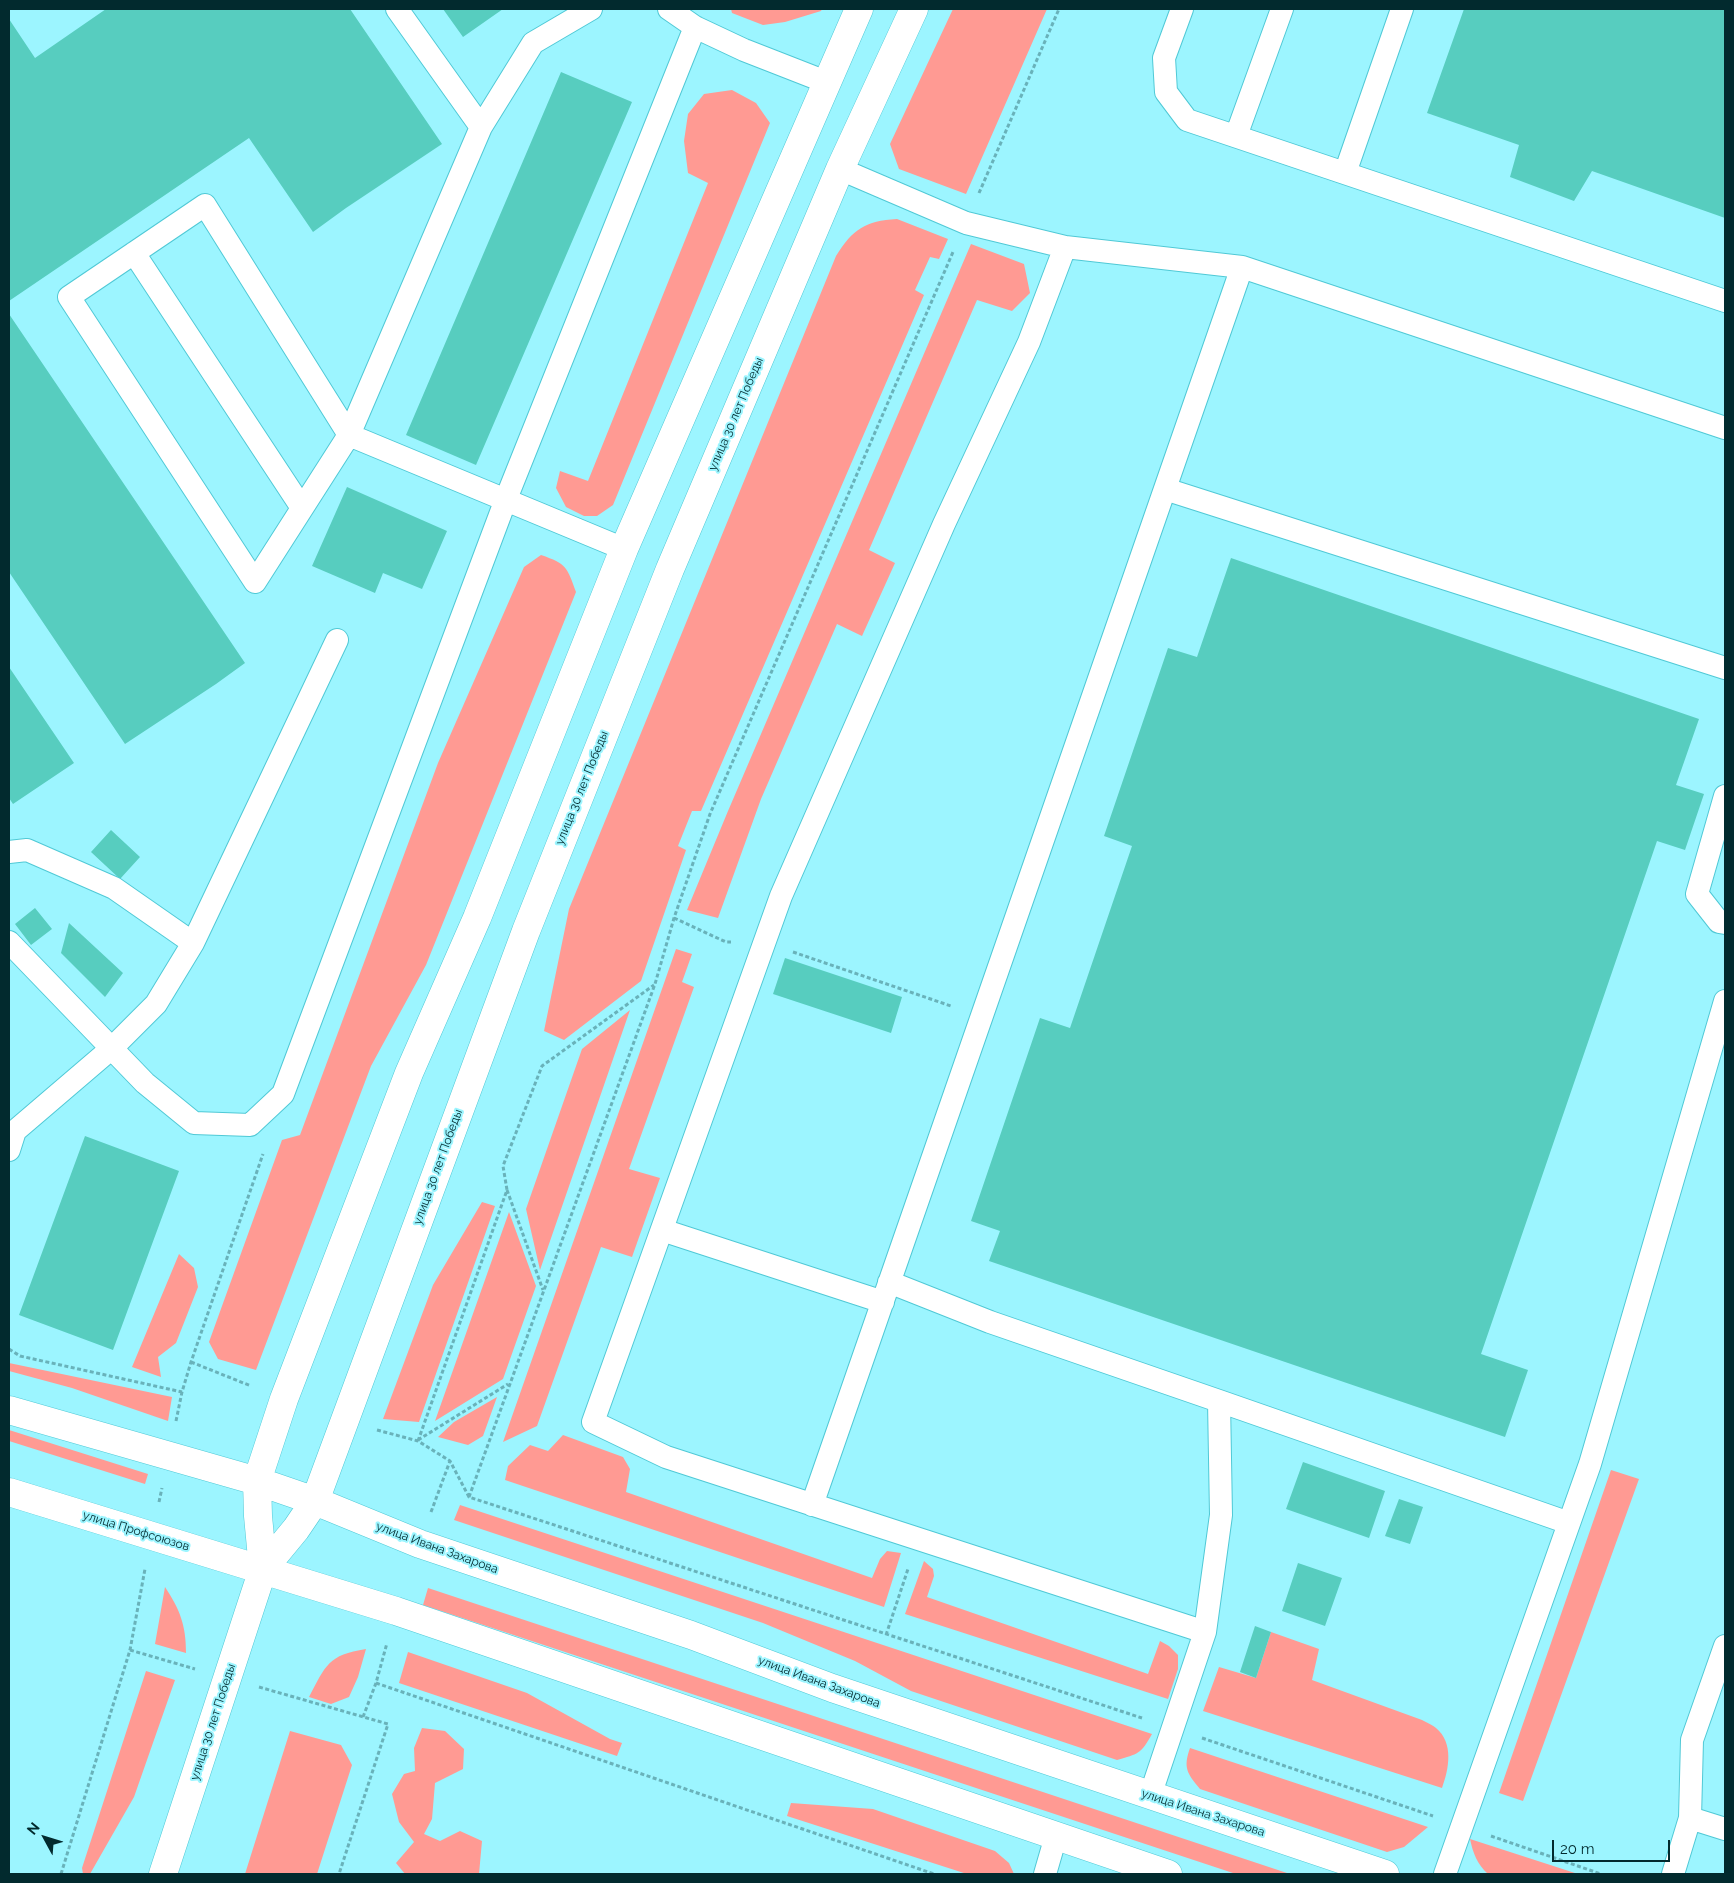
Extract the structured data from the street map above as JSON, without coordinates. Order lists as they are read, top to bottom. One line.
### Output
{"streets":{"main road":["улица 30 лет Победы","улица Профсоюзов","улица Ивана Захарова"]},"crossings":[["улица 30 лет Победы","улица Профсоюзов"],["улица 30 лет Победы","улица Ивана Захарова"]],"scale_bar":"20 m","north":"top left"}
